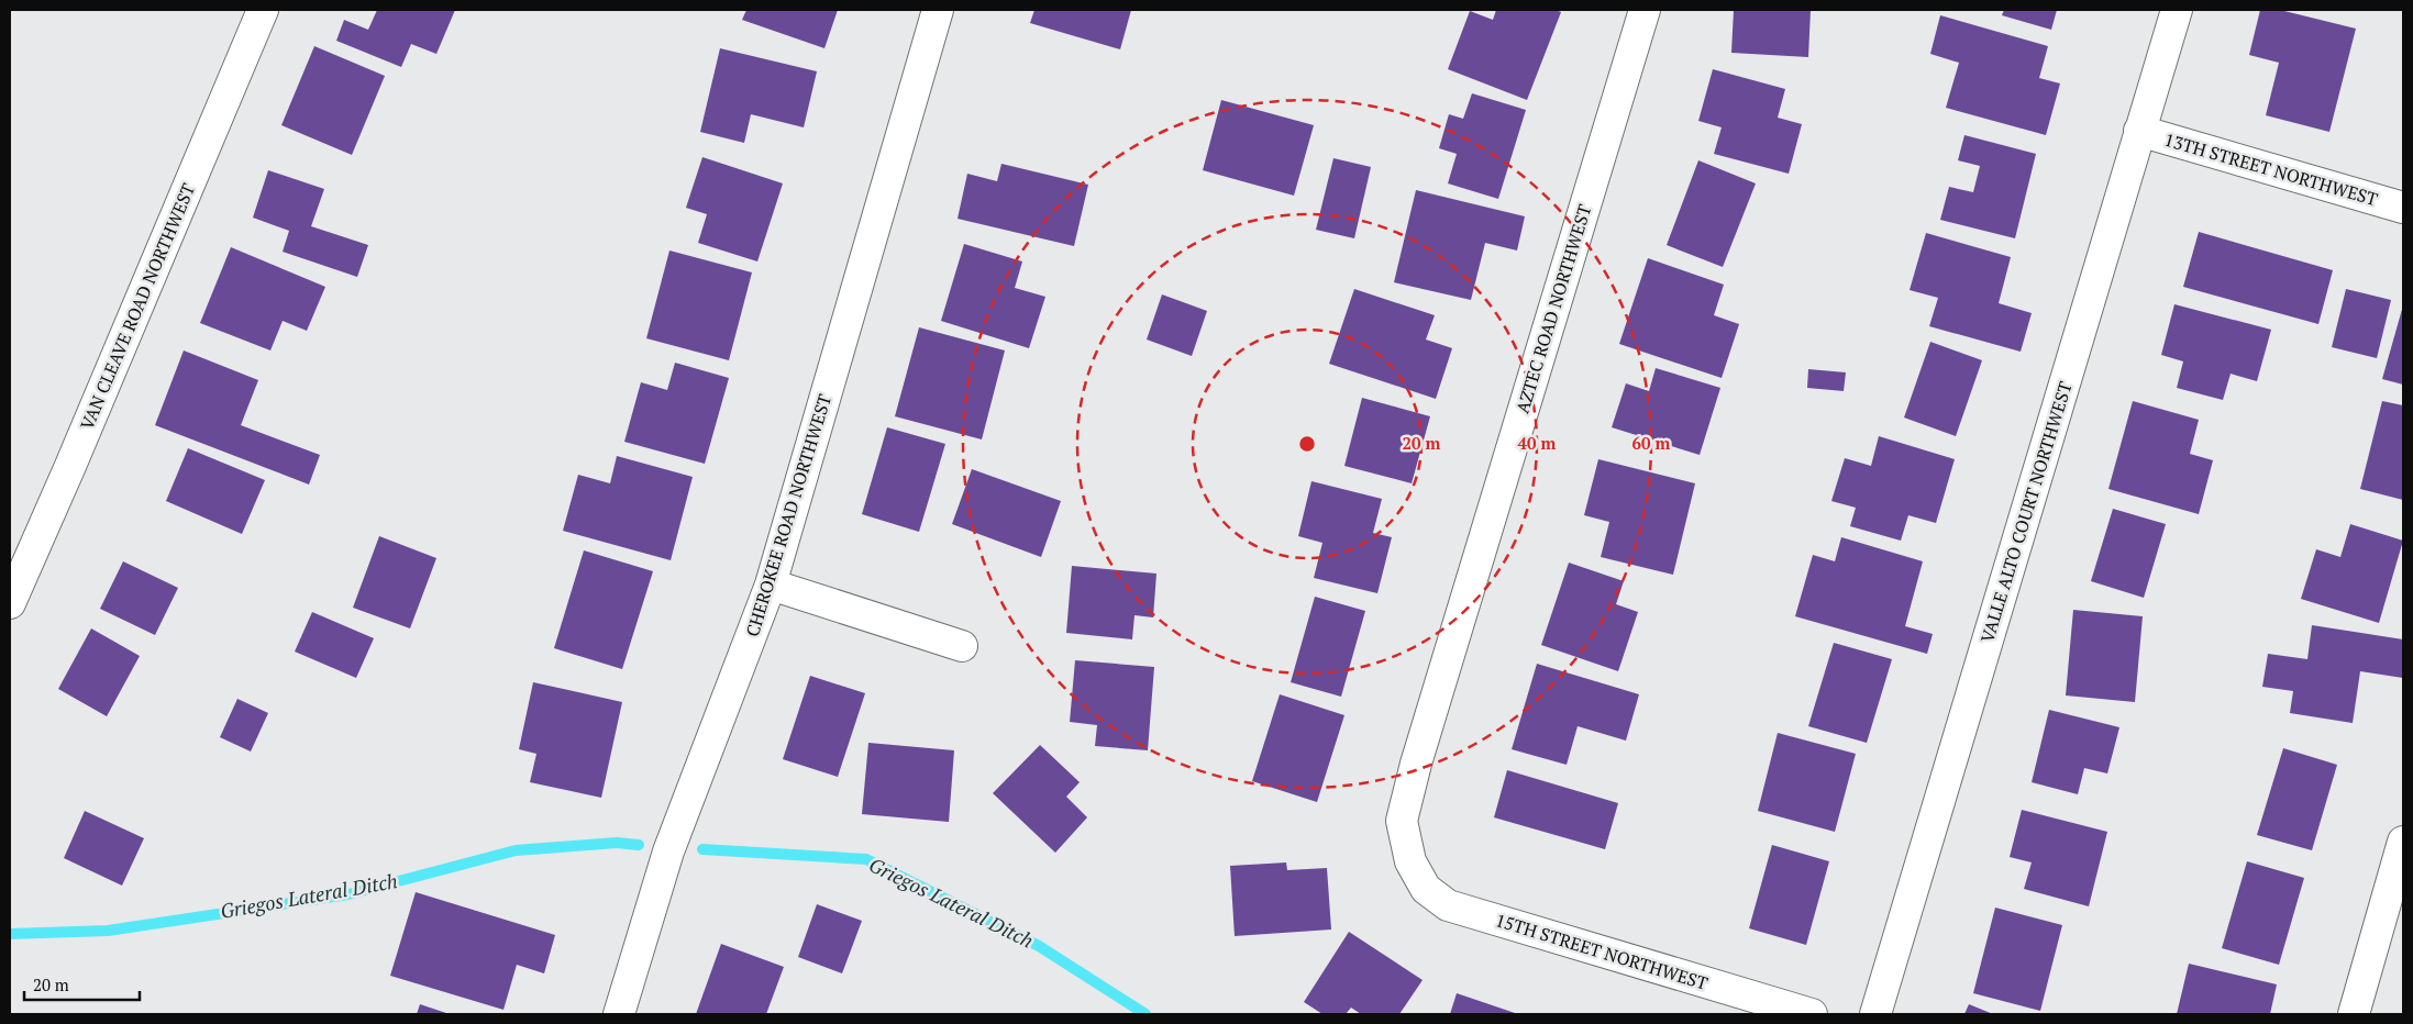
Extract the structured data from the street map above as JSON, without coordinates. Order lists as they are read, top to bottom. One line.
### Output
{"streets":{"street":["13TH STREET NORTHWEST","VAN CLEAVE ROAD NORTHWEST","AZTEC ROAD NORTHWEST","VALLE ALTO COURT NORTHWEST","CHEROKEE ROAD NORTHWEST","15TH STREET NORTHWEST"]},"crossings":[["13TH STREET NORTHWEST","VALLE ALTO COURT NORTHWEST"],["AZTEC ROAD NORTHWEST","15TH STREET NORTHWEST"]],"water":["Griegos Lateral Ditch"],"scale_bar":"20 m","rings":["20 m","40 m","60 m"]}
